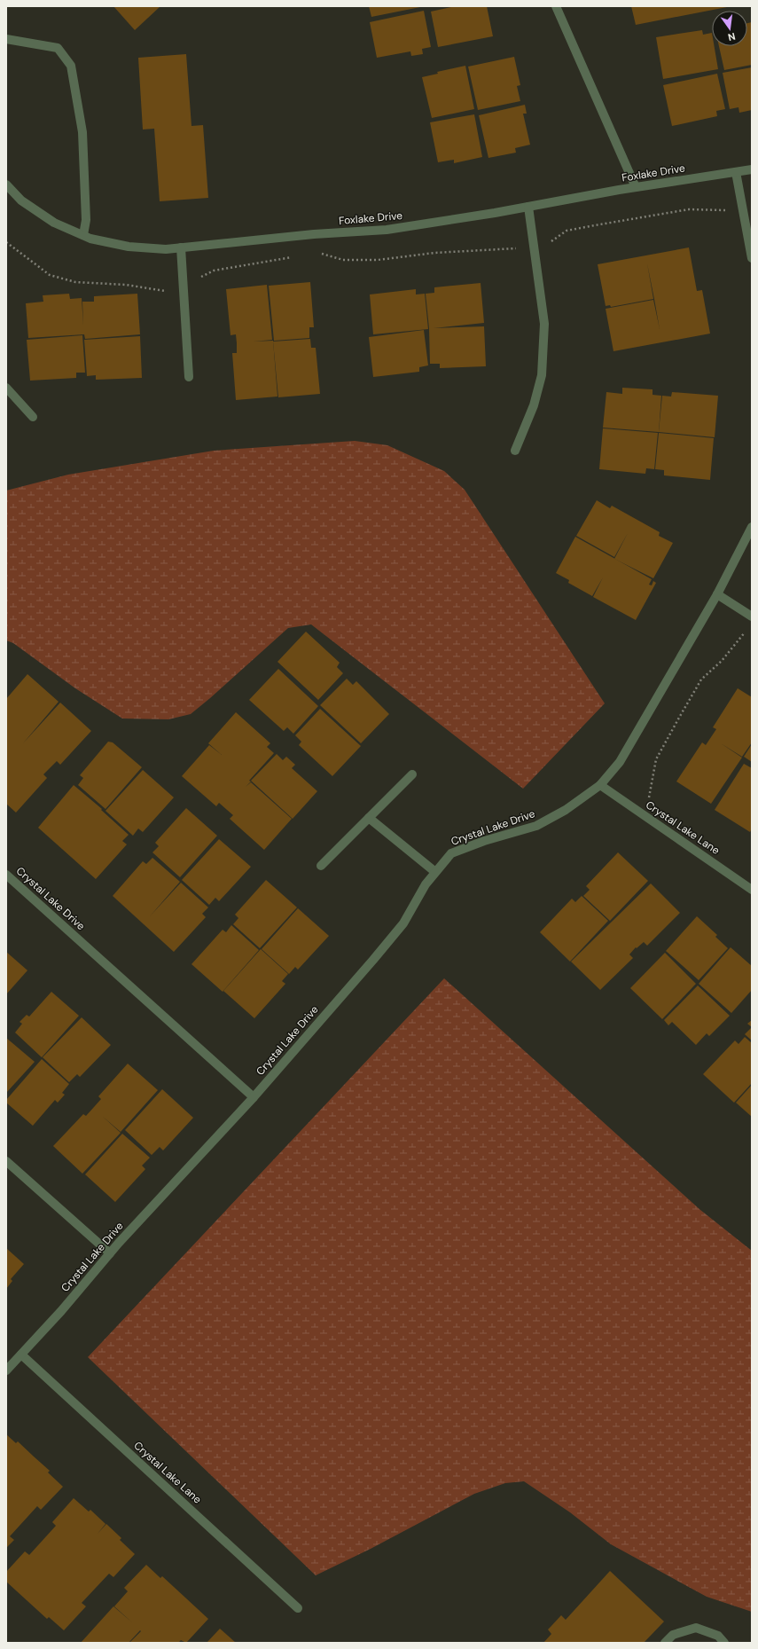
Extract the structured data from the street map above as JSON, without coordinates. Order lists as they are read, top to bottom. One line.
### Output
{"streets":{"street":["Foxlake Drive","Crystal Lake Drive","Crystal Lake Lane"]},"crossings":[["Crystal Lake Drive","Crystal Lake Lane"]],"north":"bottom"}
